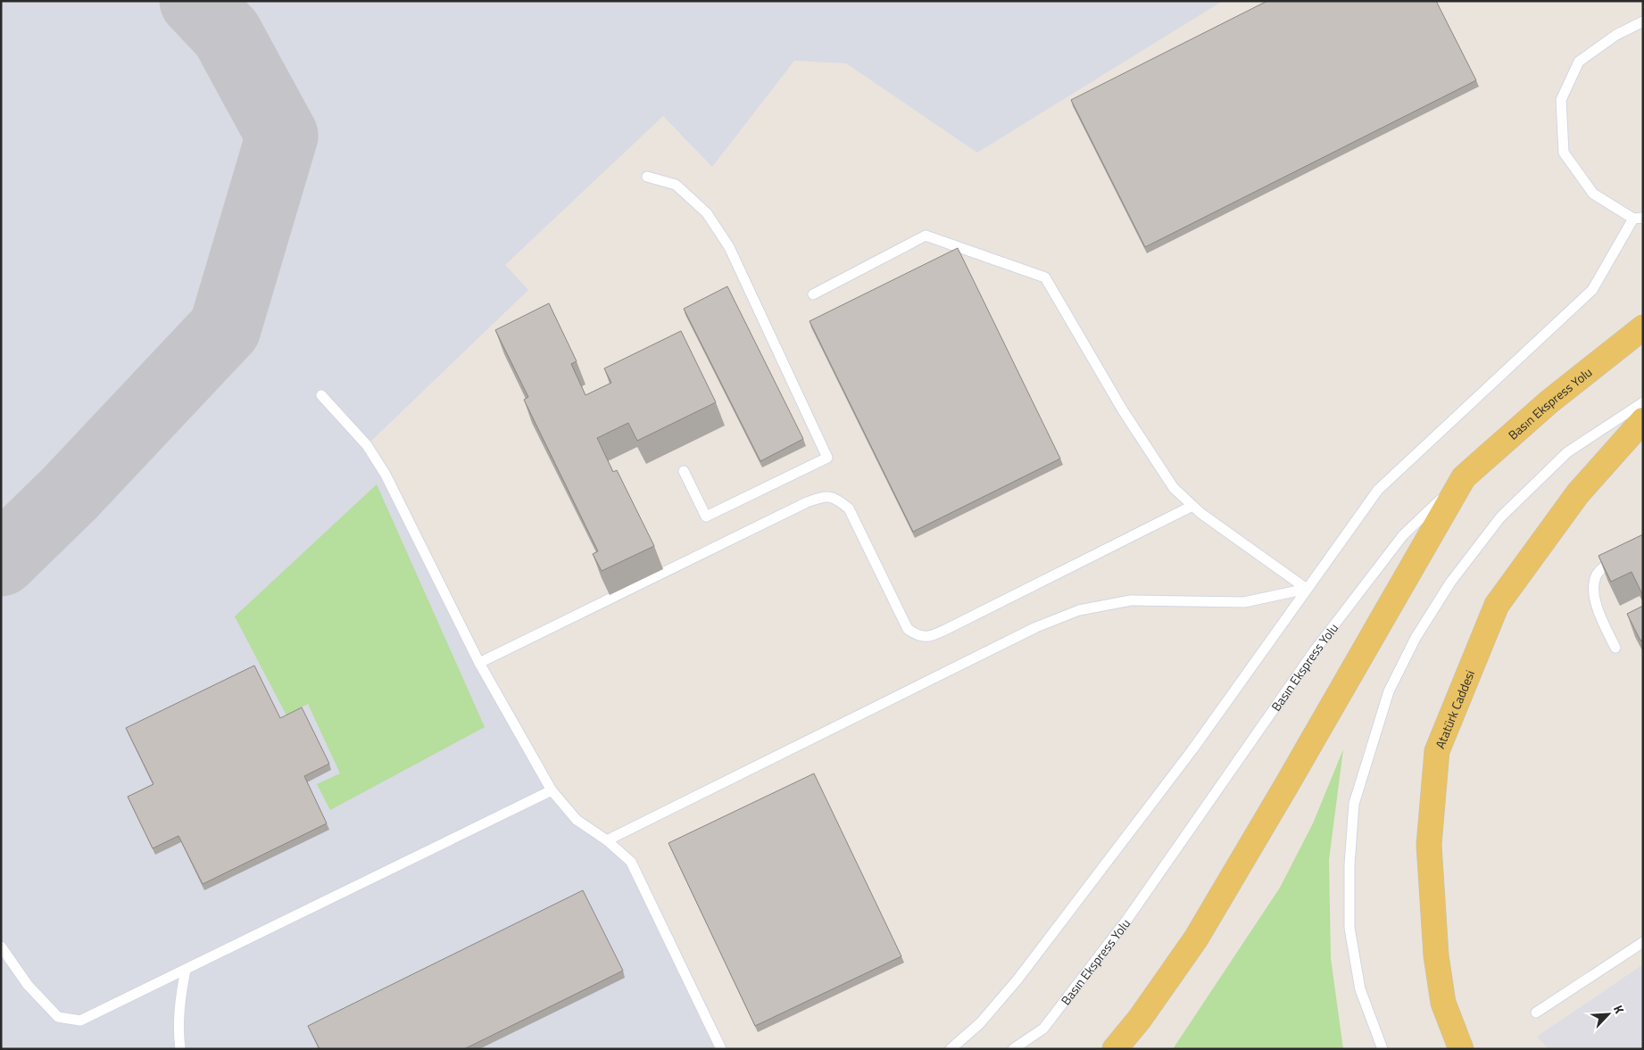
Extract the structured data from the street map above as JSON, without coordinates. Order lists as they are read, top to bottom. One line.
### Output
{"streets":{"main road":["Basın Ekspress Yolu","Atatürk Caddesi"]},"north":"top right"}
